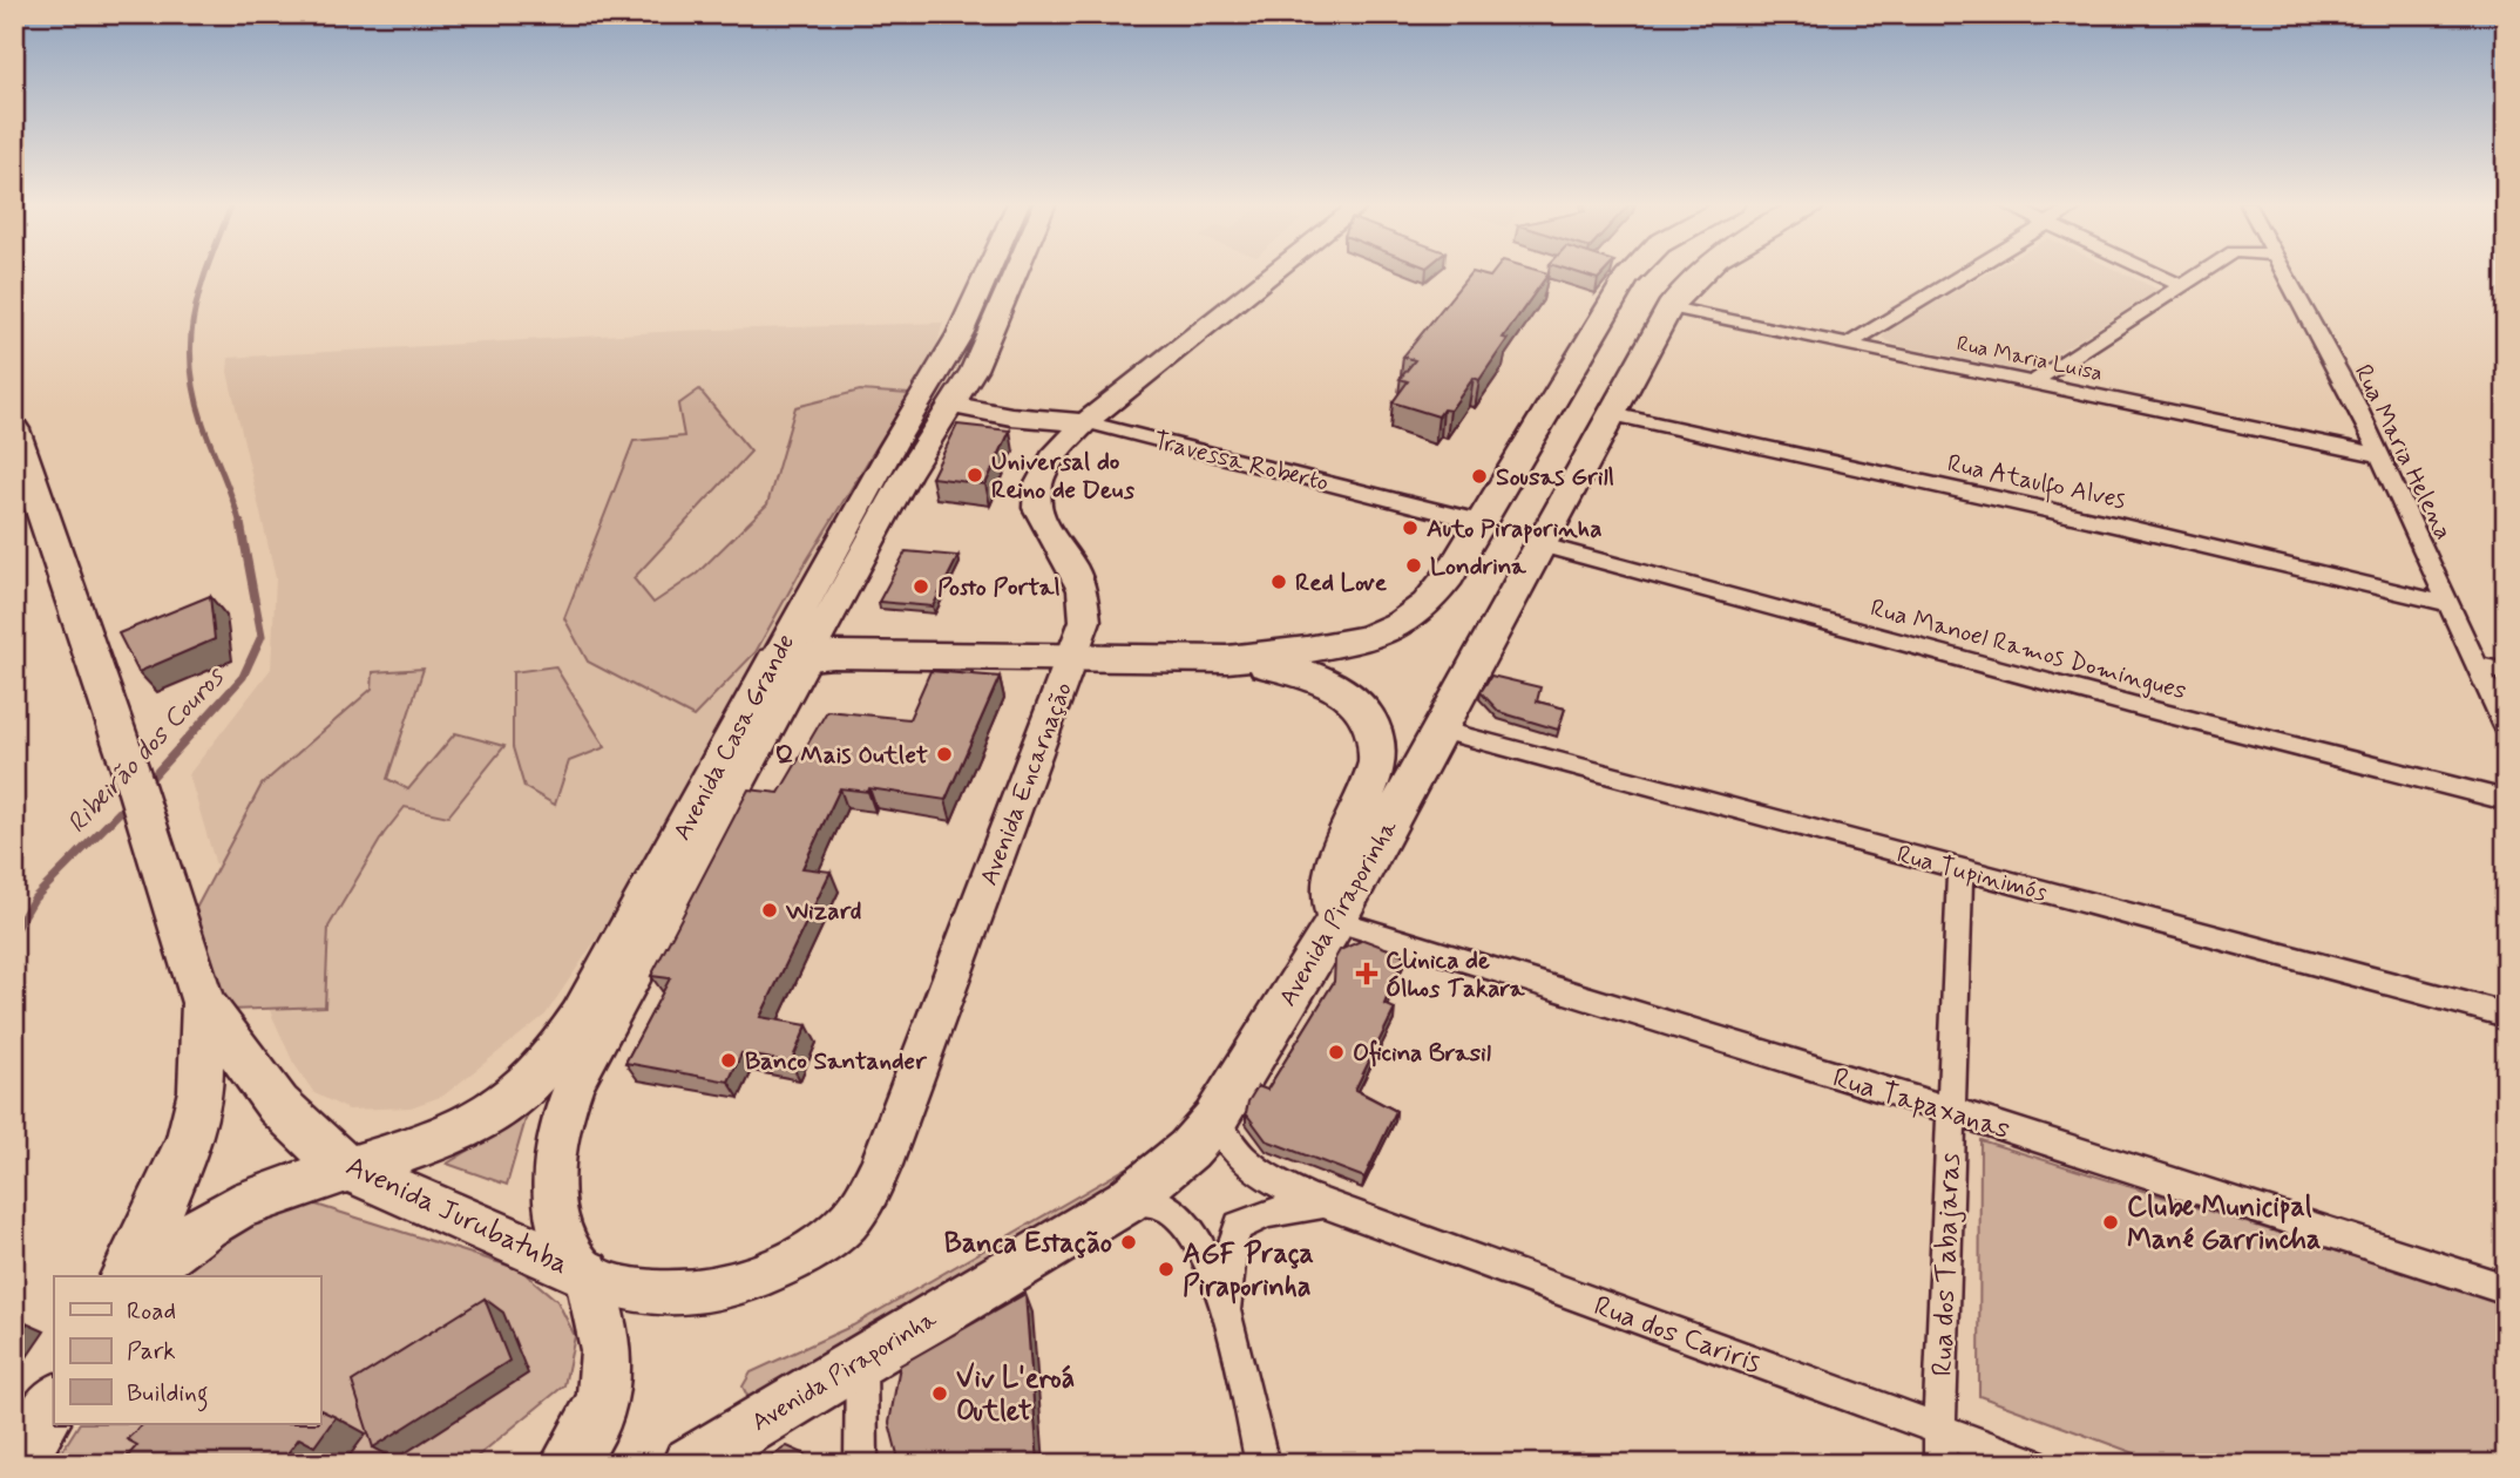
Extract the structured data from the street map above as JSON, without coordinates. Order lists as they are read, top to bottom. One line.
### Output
{"streets":{"main road":["Travessa Roberto","Avenida Casa Grande","Avenida Encarnação","Avenida Piraporinha","Avenida Jurubatuba"],"street":["Rua Maria Luisa","Rua Maria Helena","Rua Ataulfo Alves","Rua Manoel Ramos Domingues","Rua Tupinimós","Rua Tapaxanas","Rua dos Tabajaras","Rua dos Cariris"]},"crossings":[["Rua Maria Luisa","Rua Maria Helena"],["Rua Maria Luisa","Avenida Piraporinha"],["Rua Maria Helena","Rua Ataulfo Alves"],["Travessa Roberto","Avenida Casa Grande"],["Travessa Roberto","Avenida Encarnação"],["Rua Ataulfo Alves","Avenida Piraporinha"],["Rua Manoel Ramos Domingues","Avenida Piraporinha"],["Avenida Casa Grande","Avenida Encarnação"],["Avenida Casa Grande","Avenida Jurubatuba"],["Avenida Encarnação","Avenida Jurubatuba"],["Rua Tupinimós","Avenida Piraporinha"],["Rua Tupinimós","Rua dos Tabajaras"],["Avenida Piraporinha","Rua Tapaxanas"],["Avenida Piraporinha","Rua dos Cariris"],["Rua Tapaxanas","Rua dos Tabajaras"],["Rua dos Tabajaras","Rua dos Cariris"]],"water":["Ribeirão dos Couros"],"places":{"other":["Universal do Reino de Deus","Sousas Grill","Auto Piraporinha","Londrina","Red Love","Posto Portal","Q Mais Outlet","Wizard","Oficina Brasil","Banco Santander","Clube Municipal Mané Garrincha","Banca Estação","AGF Praça Piraporinha","Viv L'eroá Outlet"],"health":["Clinica de Ólhos Takara"]},"legend":["Road","Park","Building"]}
